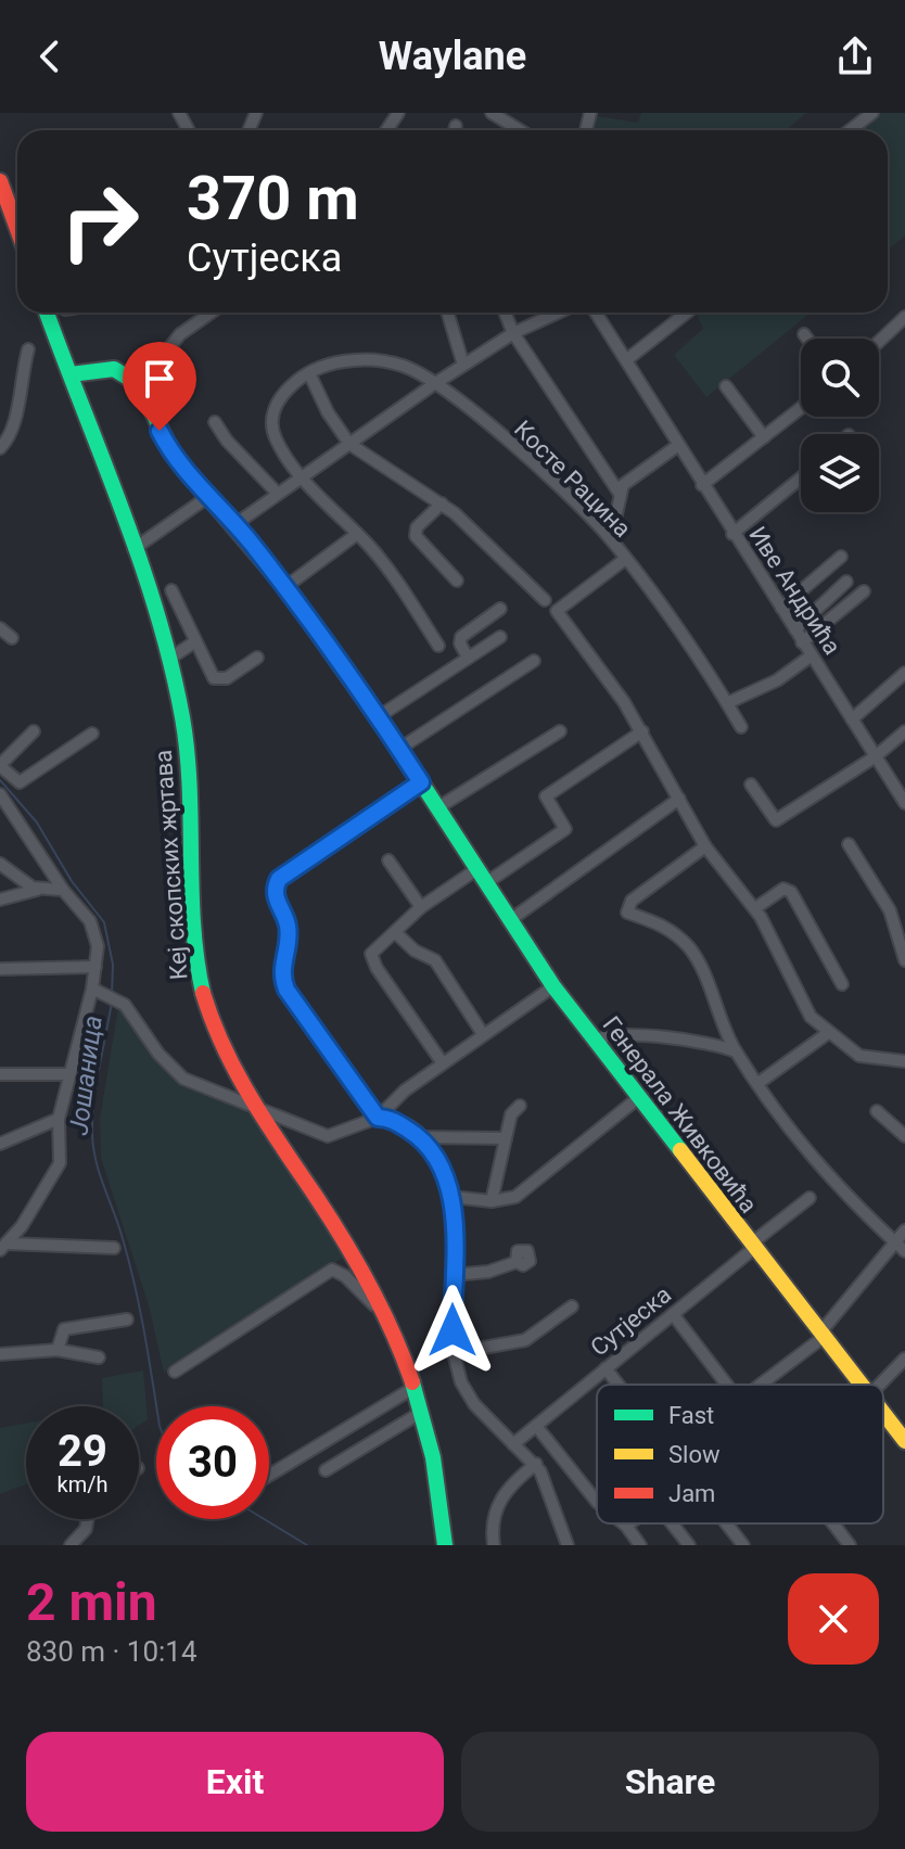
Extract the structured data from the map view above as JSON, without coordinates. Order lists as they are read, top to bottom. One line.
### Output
{"streets":{"main road":["Кеј скопских жртава","Генерала Живковића"],"street":["Косте Рацина","Иве Андрића","Сутјеска"]},"crossings":[["Генерала Живковића","Сутјеска"]],"water":["Јошаница"],"legend":["Fast","Slow","Jam"],"page":{"header":"Waylane","turn":["370 m","Сутјеска"],"speed":"29 km/h","limit":"30","heading":["2 min","830 m · 10:14"],"buttons":["Exit","Share"]}}
